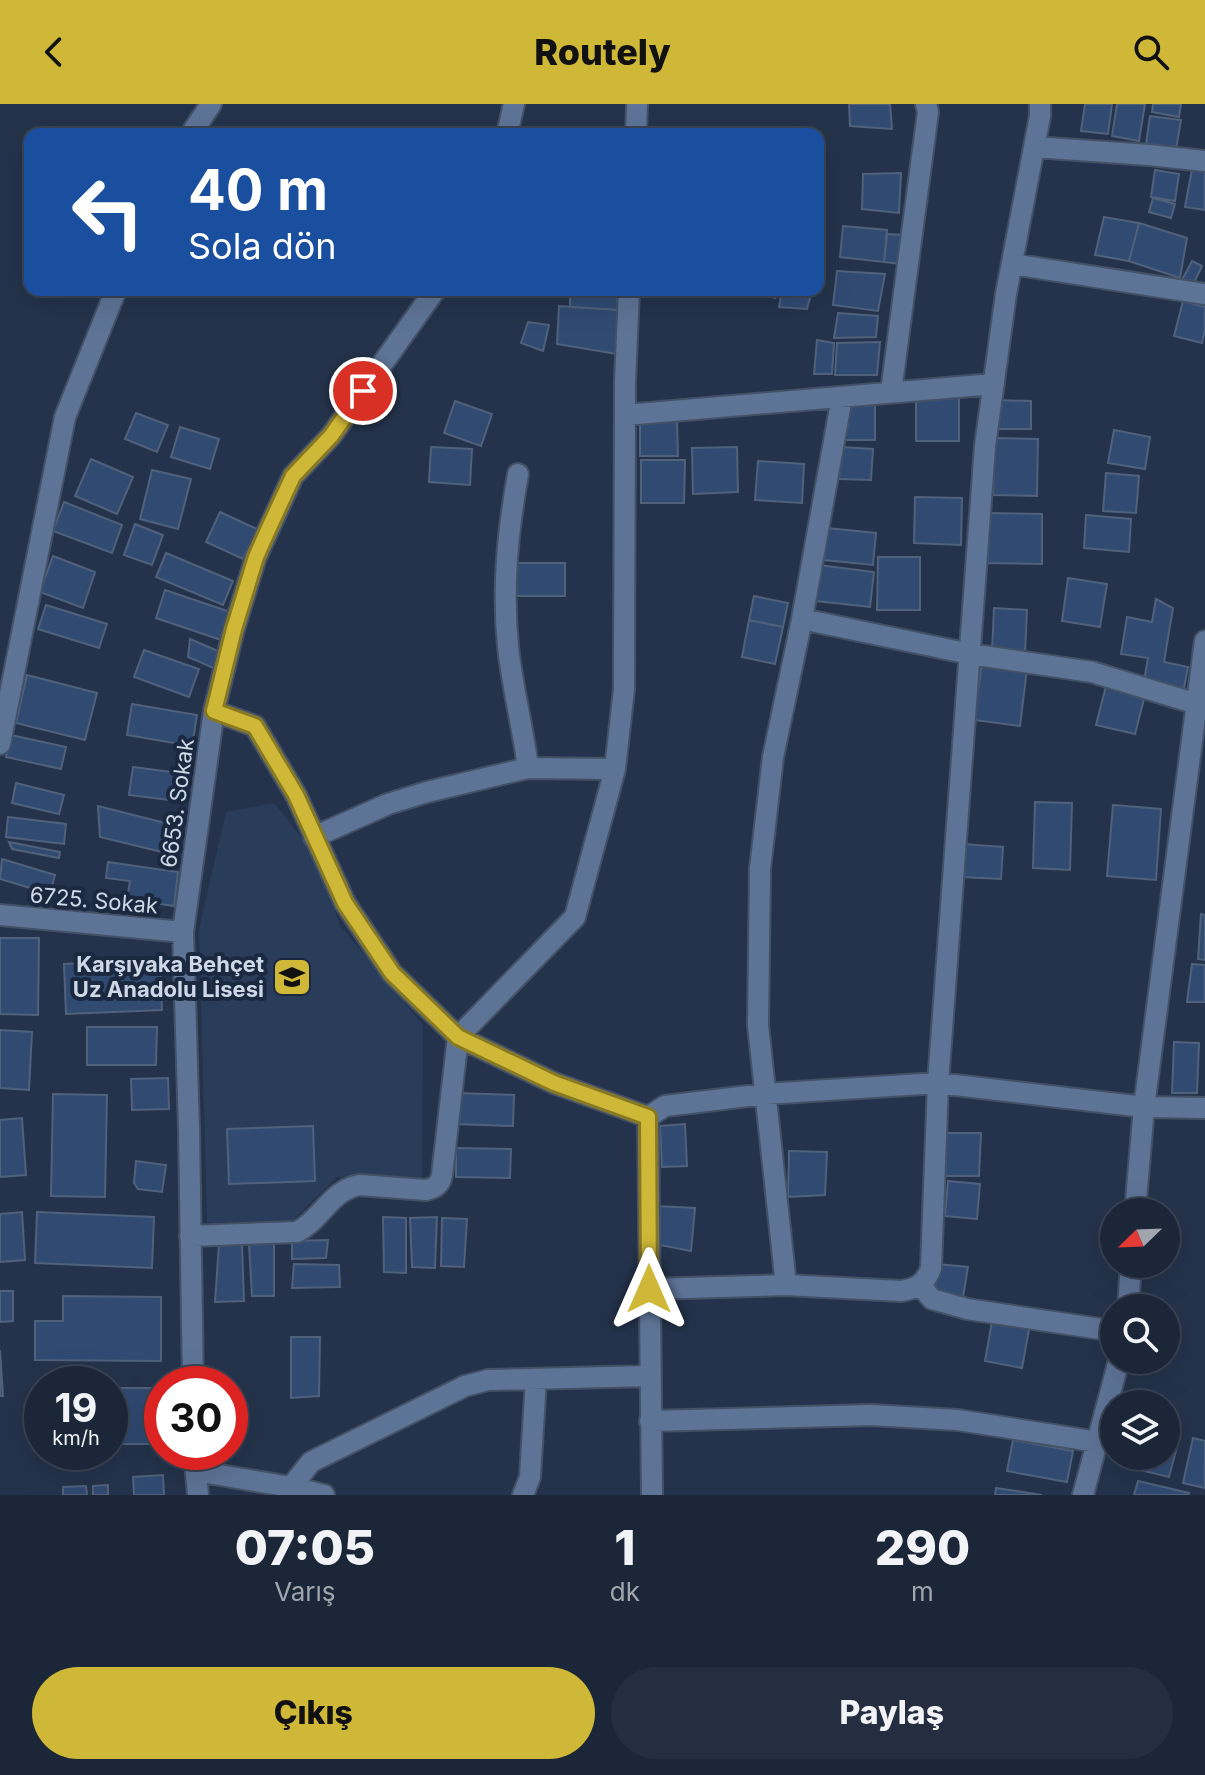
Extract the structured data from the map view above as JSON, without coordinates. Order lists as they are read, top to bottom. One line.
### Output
{"streets":{"street":["6653. Sokak","6725. Sokak"]},"crossings":[["6653. Sokak","6725. Sokak"]],"places":{"school or university":["Karşıyaka Behçet Uz Anadolu Lisesi"]},"north":"bottom left","page":{"header":"Routely","turn":["40 m","Sola dön"],"speed":"19 km/h","limit":"30","eta":["07:05","Varış","1","dk","290","m"],"buttons":["Çıkış","Paylaş"]}}
